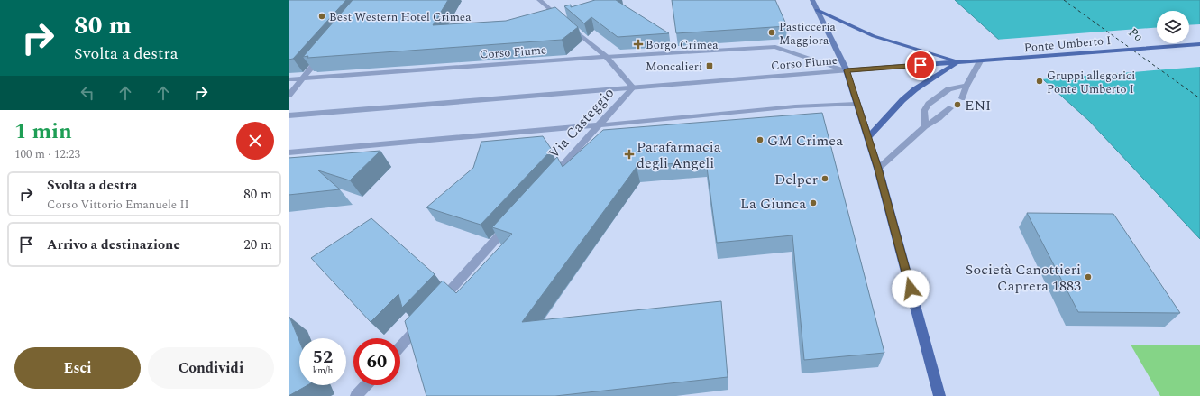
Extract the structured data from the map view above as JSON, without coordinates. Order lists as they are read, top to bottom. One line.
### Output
{"streets":{"main road":["Ponte Umberto I"],"street":["Corso Fiume","Via Casteggio"]},"crossings":[["Ponte Umberto I","Corso Fiume"],["Corso Fiume","Via Casteggio"]],"water":["Po"],"places":{"other":["Best Western Hotel Crimea","Pasticceria Maggiora","Gruppi allegorici Ponte Umberto I","ENI","GM Crimea","Delper","La Giunca","Società Canottieri Caprera 1883"],"health":["Borgo Crimea","Parafarmacia degli Angeli"],"transit":["Moncalieri"]},"page":{"turn":["80 m","Svolta a destra"],"heading":["1 min","100 m · 12:23"],"list":[{"name":"Svolta a destra","note":"Corso Vittorio Emanuele II","value":"80 m"},{"name":"Arrivo a destinazione","value":"20 m"}],"speed":"52 km/h","limit":"60","buttons":["Esci","Condividi"]}}
